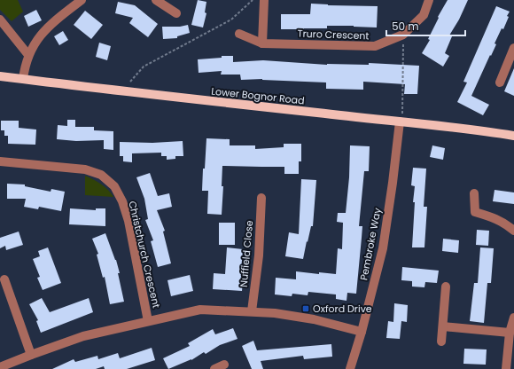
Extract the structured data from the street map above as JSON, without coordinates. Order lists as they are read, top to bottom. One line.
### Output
{"streets":{"main road":["Lower Bognor Road"],"street":["Truro Crescent","Pembroke Way","Nuffield Close","Christchurch Crescent"]},"crossings":[["Lower Bognor Road","Pembroke Way"]],"places":{"transit":["Oxford Drive"]},"scale_bar":"50 m"}
